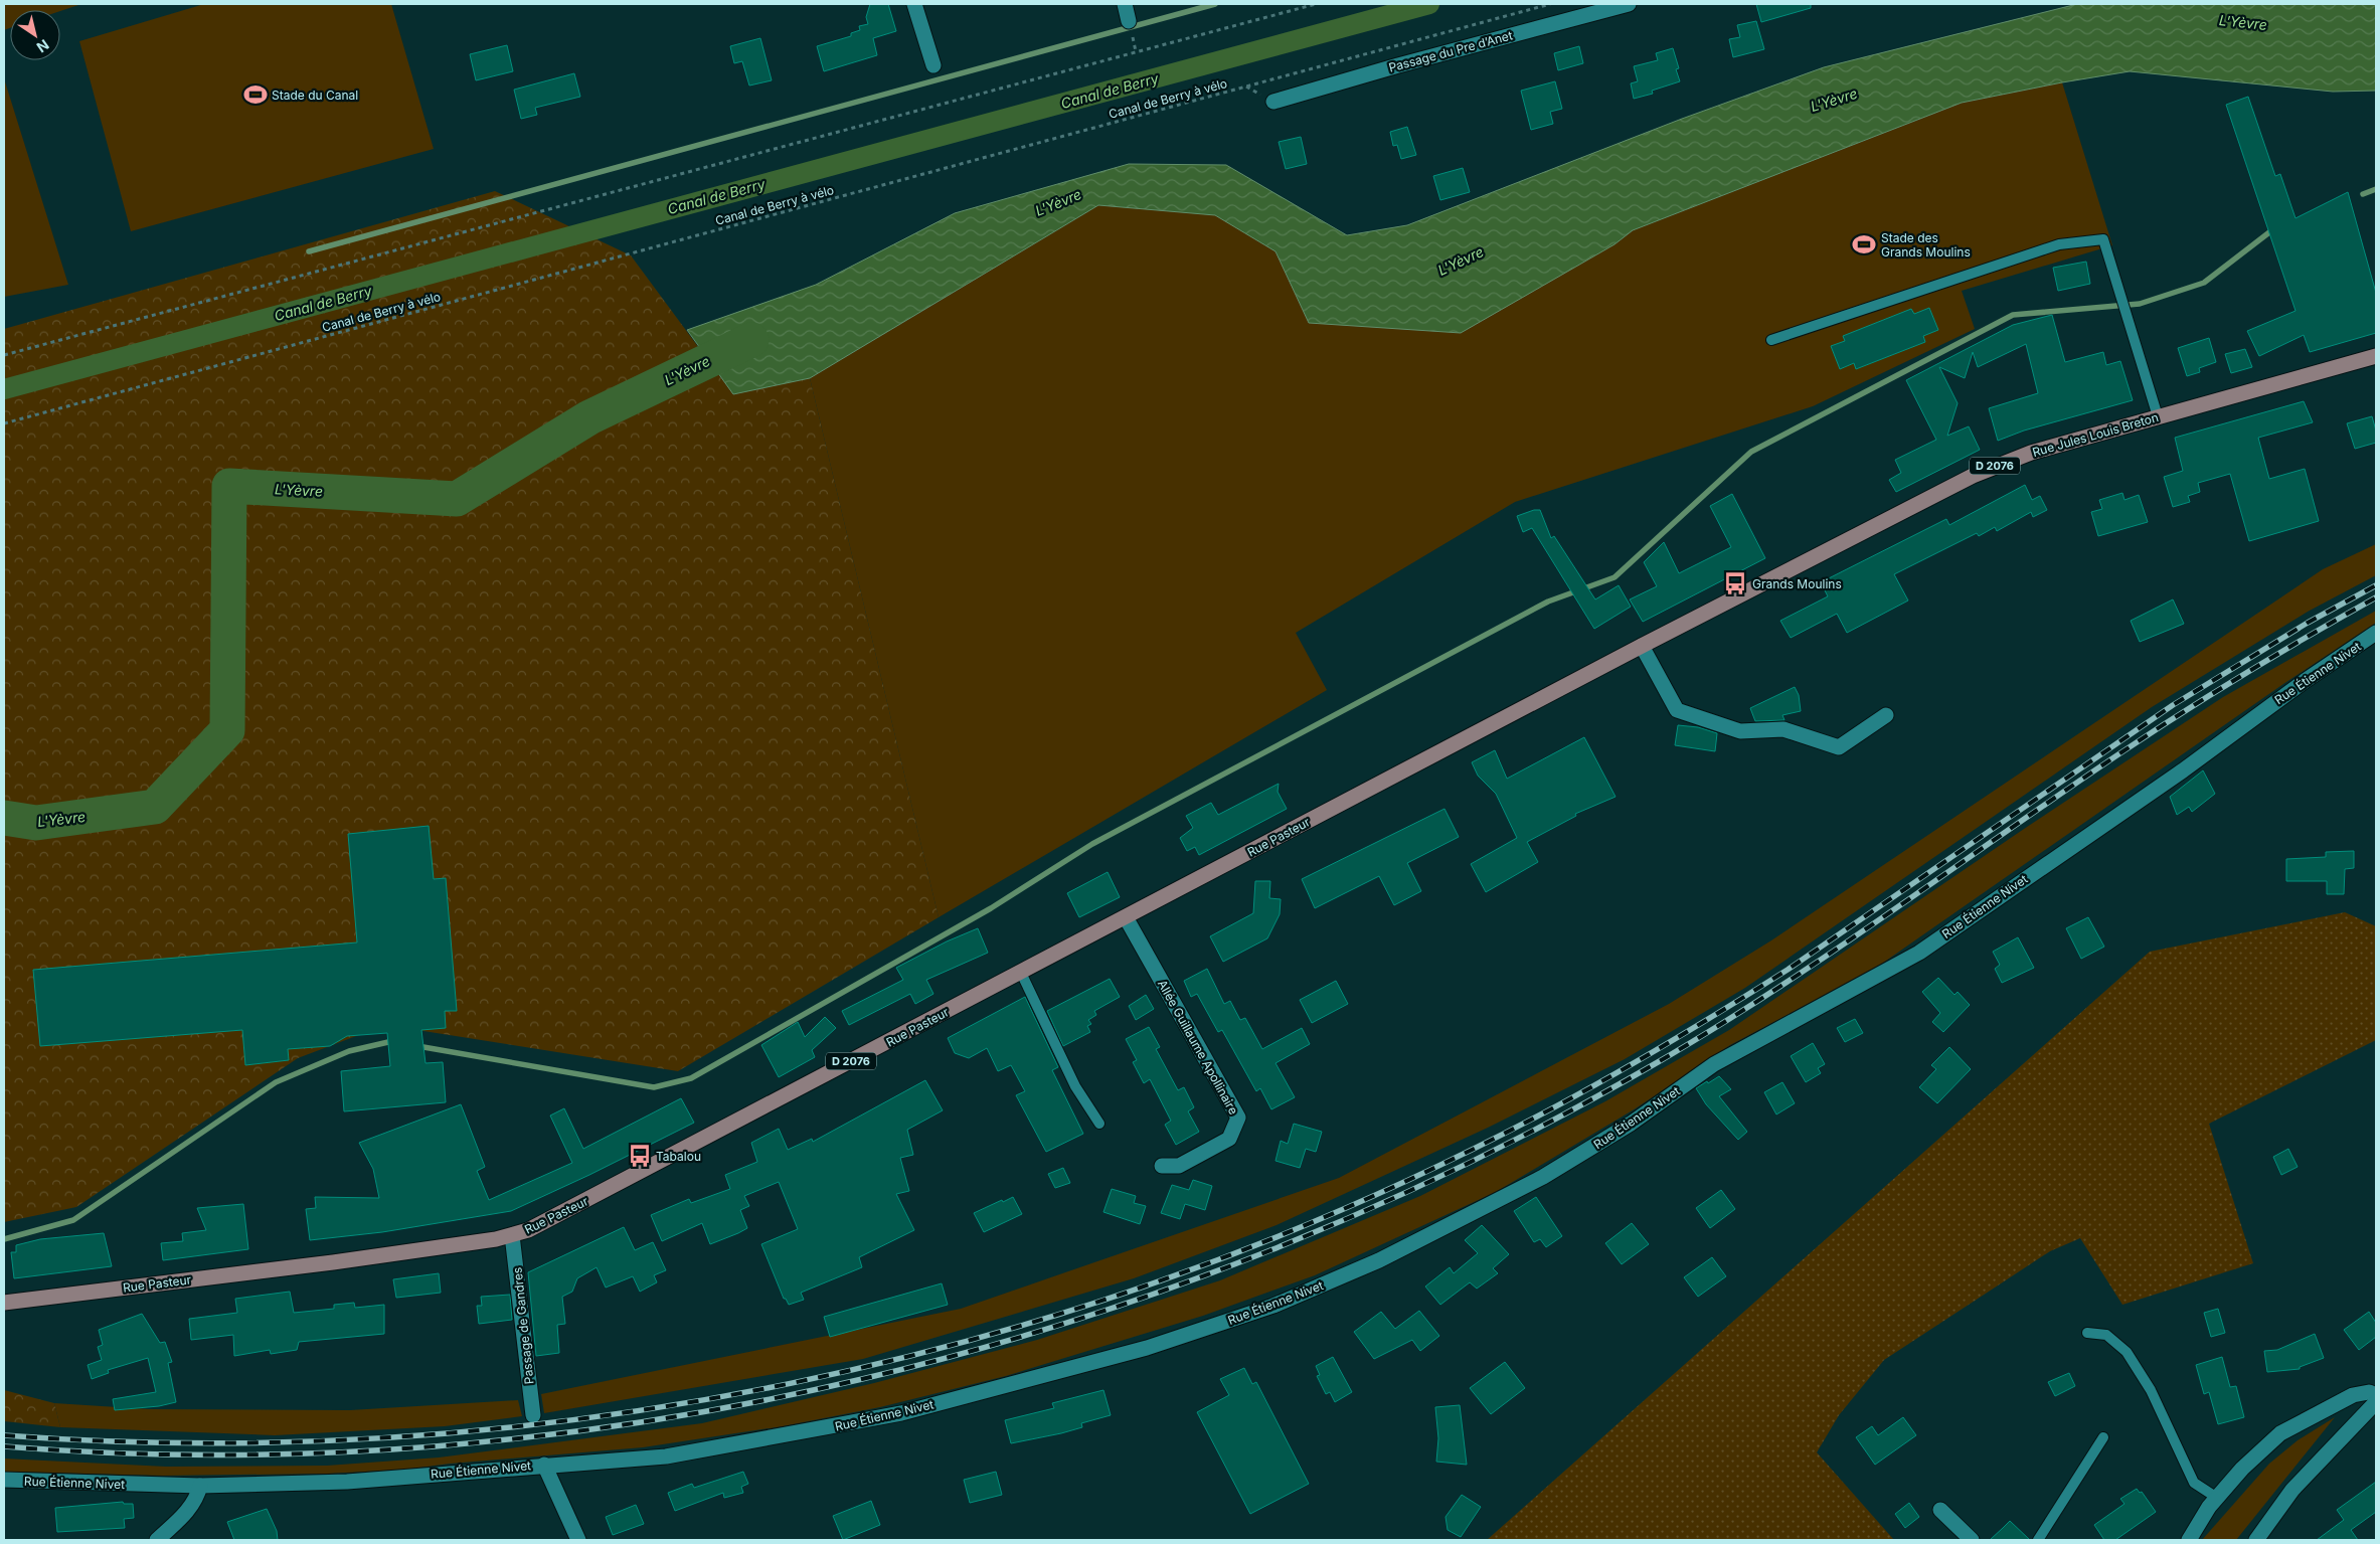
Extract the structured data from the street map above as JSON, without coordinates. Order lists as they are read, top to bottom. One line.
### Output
{"streets":{"main road":["Rue Jules Louis Breton","D 2076","Rue Pasteur"],"street":["Passage du Pre d’Anet","Rue Étienne Nivet","Allée Guillaume Apollinaire","Passage de Gandres"],"path":["Canal de Berry à vélo"]},"crossings":[["Rue Jules Louis Breton","Rue Pasteur"],["Rue Pasteur","Allée Guillaume Apollinaire"],["Rue Pasteur","Passage de Gandres"]],"water":["L'Yèvre","Canal de Berry"],"places":{"sports":["Stade du Canal","Stade des Grands Moulins"],"bus stop":["Grands Moulins","Tabalou"]},"north":"bottom right"}
